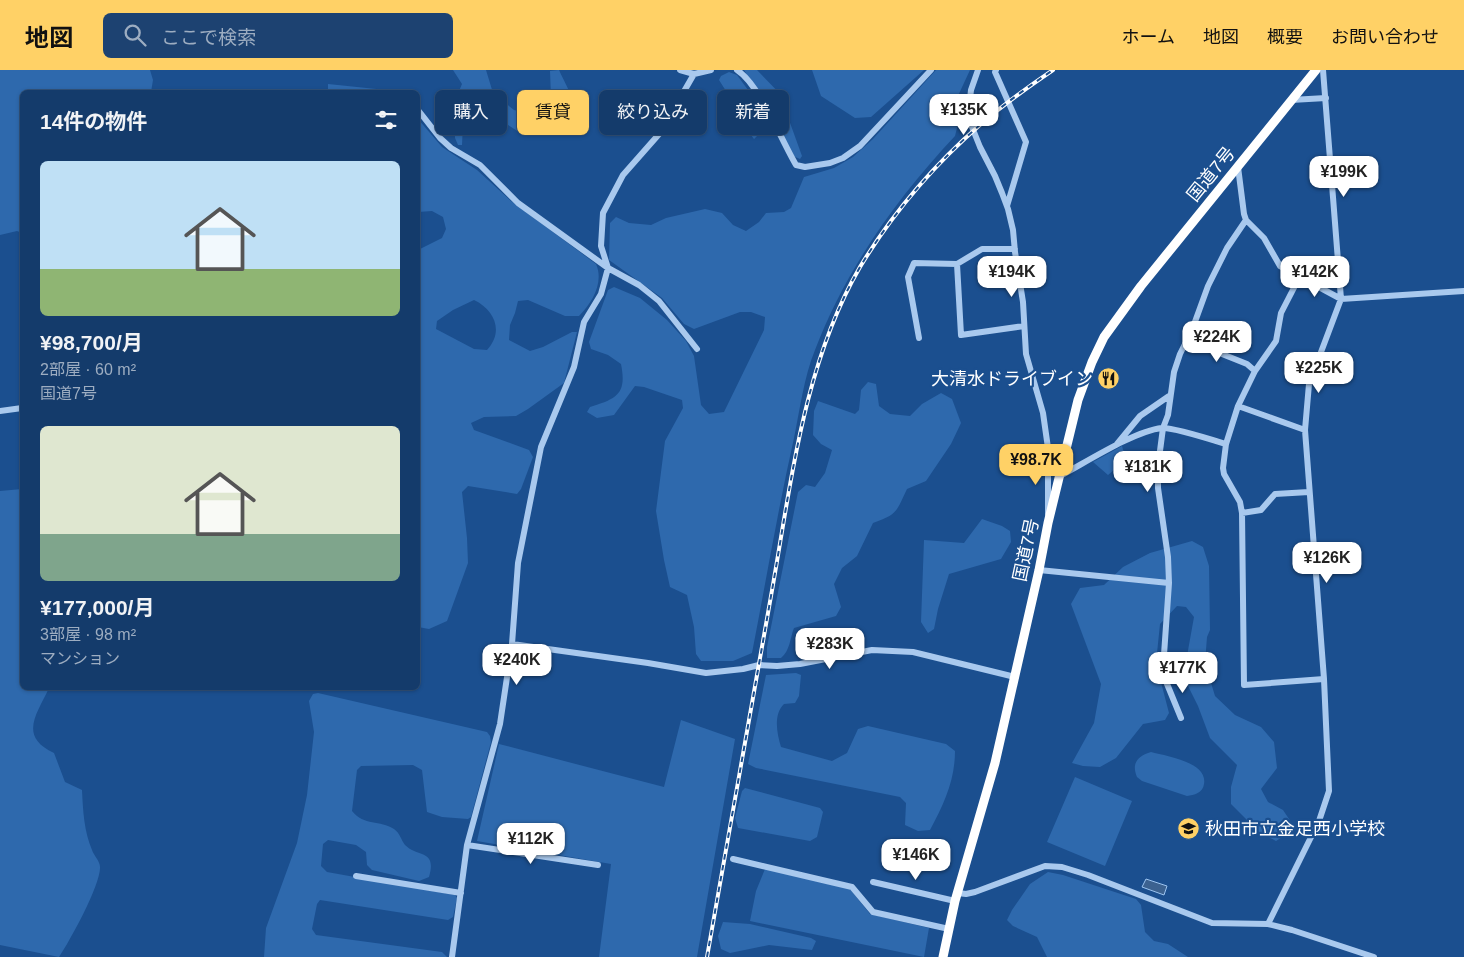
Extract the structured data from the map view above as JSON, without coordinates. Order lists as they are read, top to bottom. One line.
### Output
{"streets":{"highway":["国道7号"]},"places":{"restaurant":["大清水ドライブイン"],"school or university":["秋田市立金足西小学校"]},"page":{"header":"地図","search":"ここで検索","nav":["ホーム","地図","概要","お問い合わせ"],"chip":["購入","賃貸","絞り込み","新着"],"heading":"14件の物件","price":["¥135K","¥199K","¥194K","¥142K","¥224K","¥225K","¥98.7K","¥181K","¥126K","¥283K","¥240K","¥177K","¥112K","¥146K"],"list":[{"name":"¥98,700/月","note":"2部屋 · 60 m² · 国道7号"},{"name":"¥177,000/月","note":"3部屋 · 98 m² · マンション"}]}}
